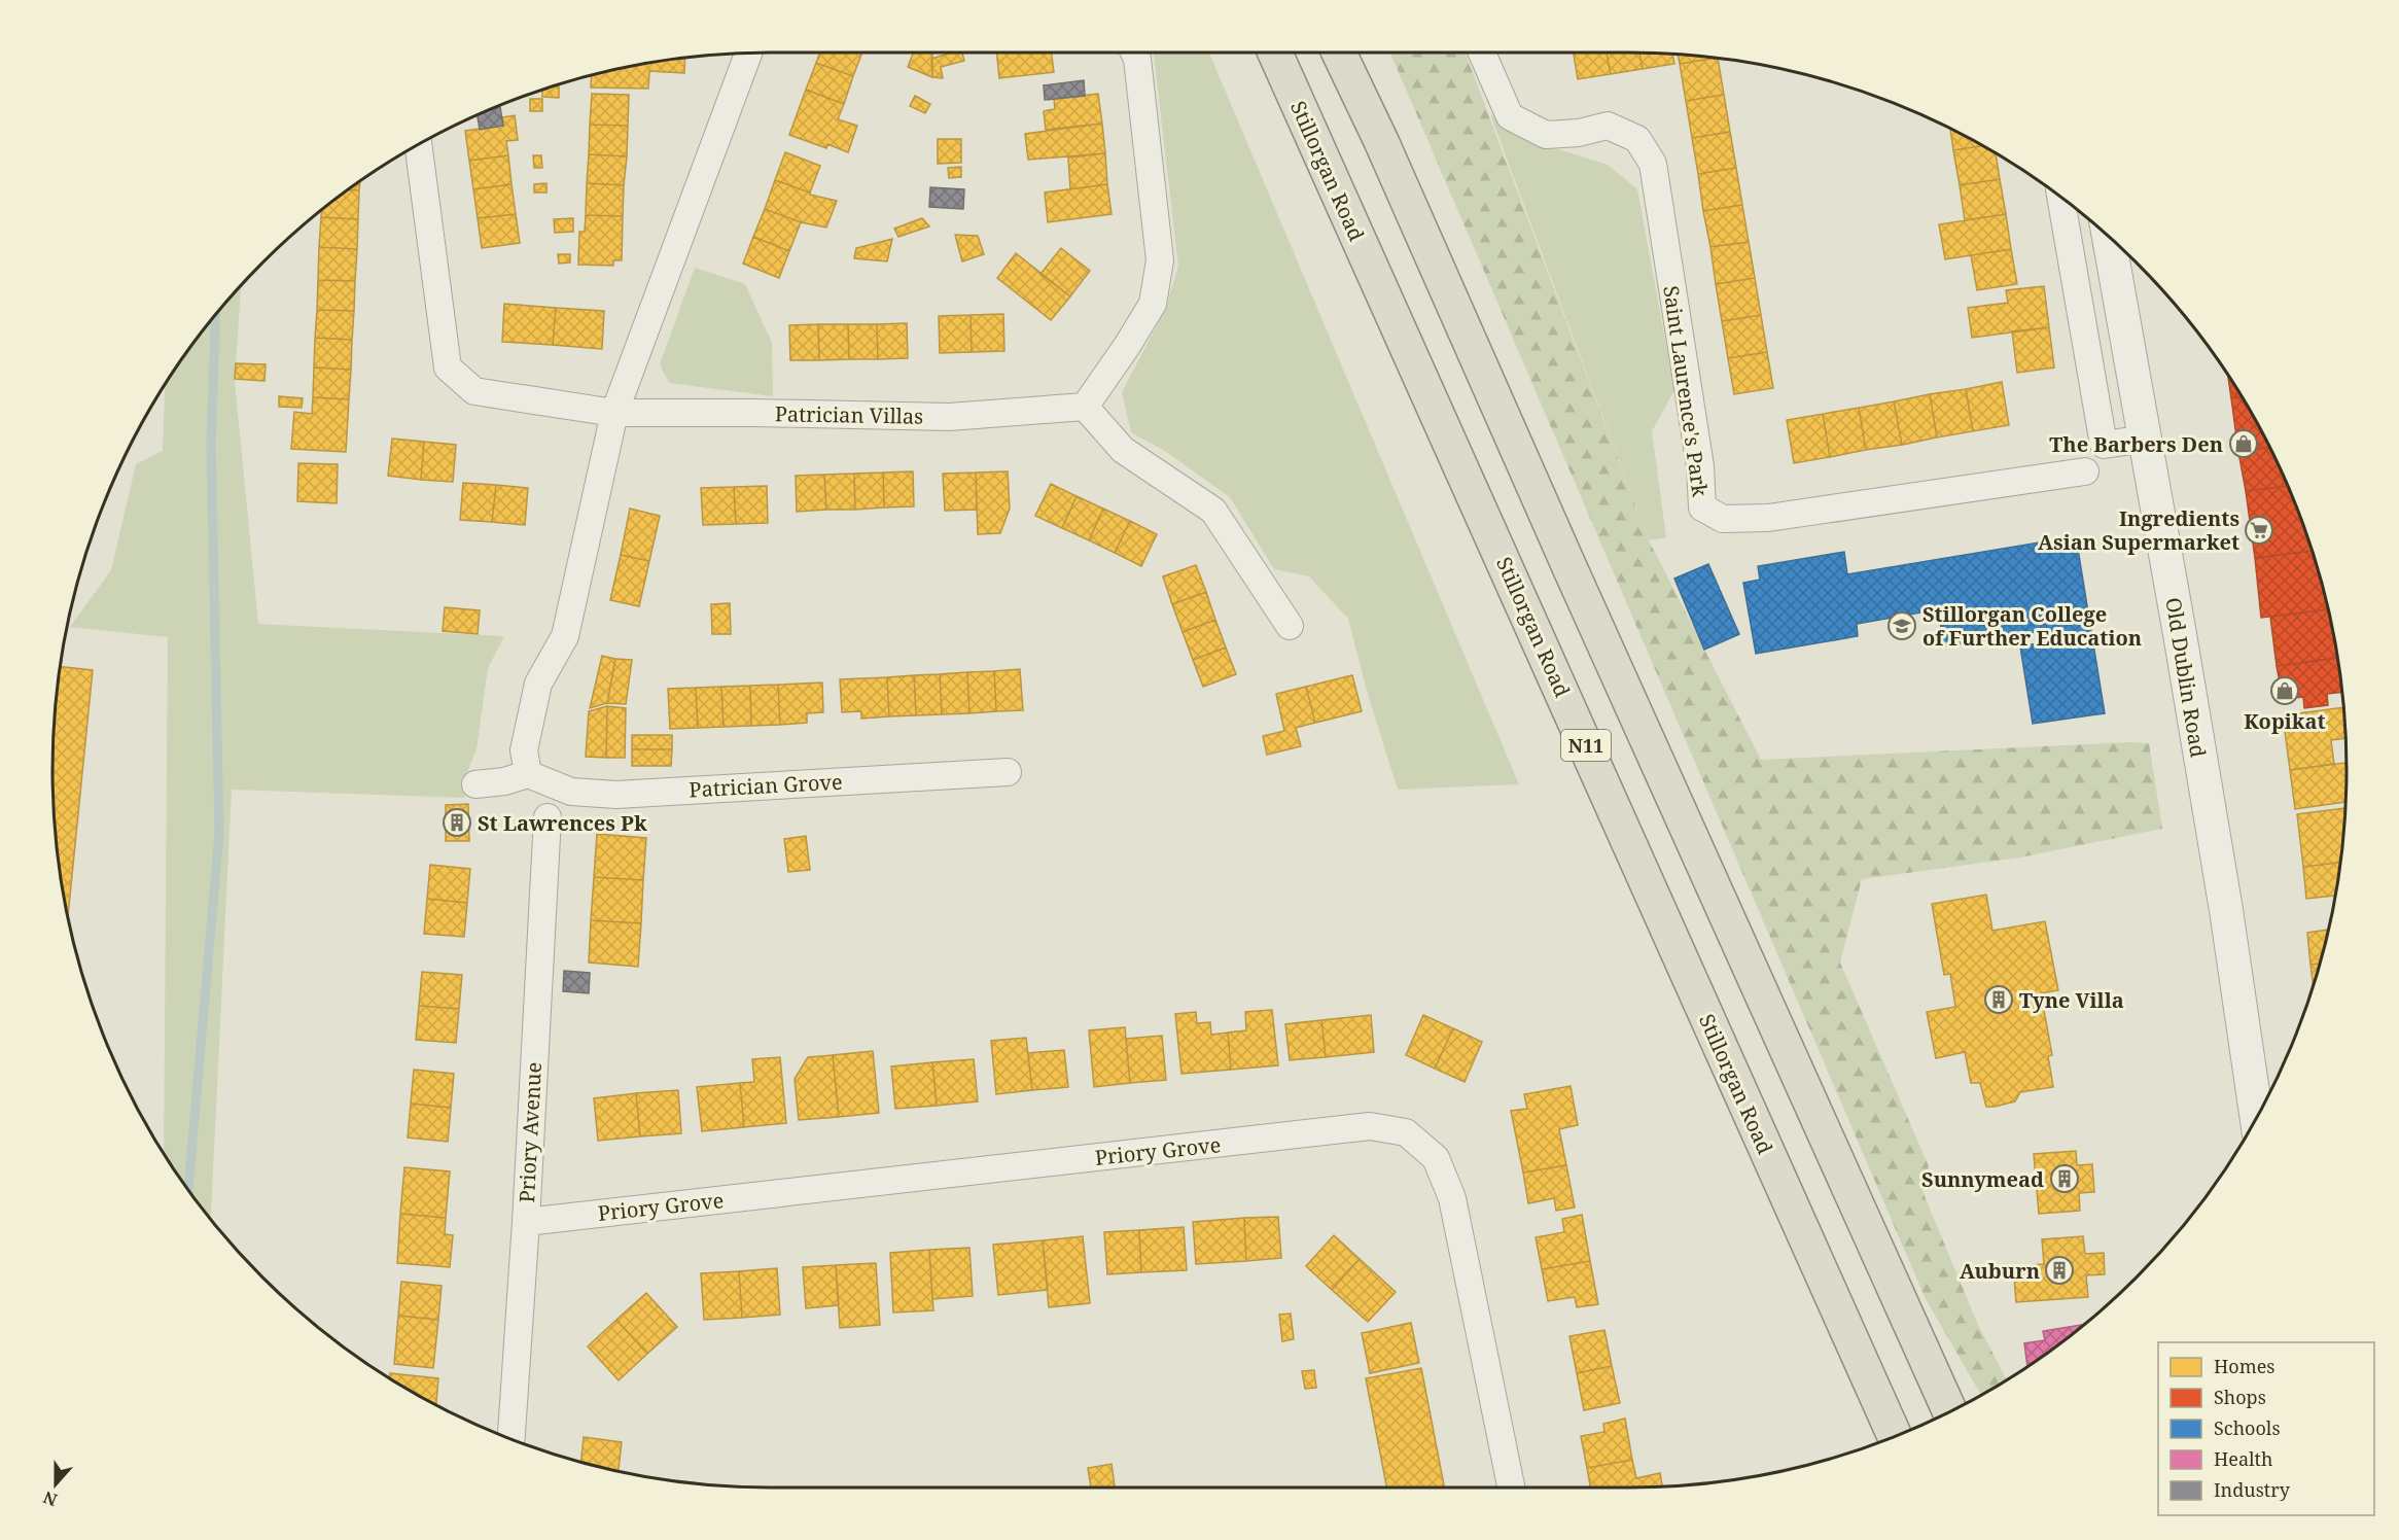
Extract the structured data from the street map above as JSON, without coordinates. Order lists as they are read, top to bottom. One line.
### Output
{"streets":{"highway":["Stillorgan Road","N11"],"street":["Saint Laurence's Park","Patrician Villas","Old Dublin Road","Patrician Grove","Priory Avenue","Priory Grove"]},"crossings":[["Priory Avenue","Priory Grove"]],"places":{"shop":["The Barbers Den","Kopikat"],"supermarket":["Ingredients Asian Supermarket"],"school or university":["Stillorgan College of Further Education"],"building":["St Lawrences Pk","Tyne Villa","Sunnymead","Auburn"]},"legend":["Homes","Shops","Schools","Health","Industry"],"north":"bottom"}
